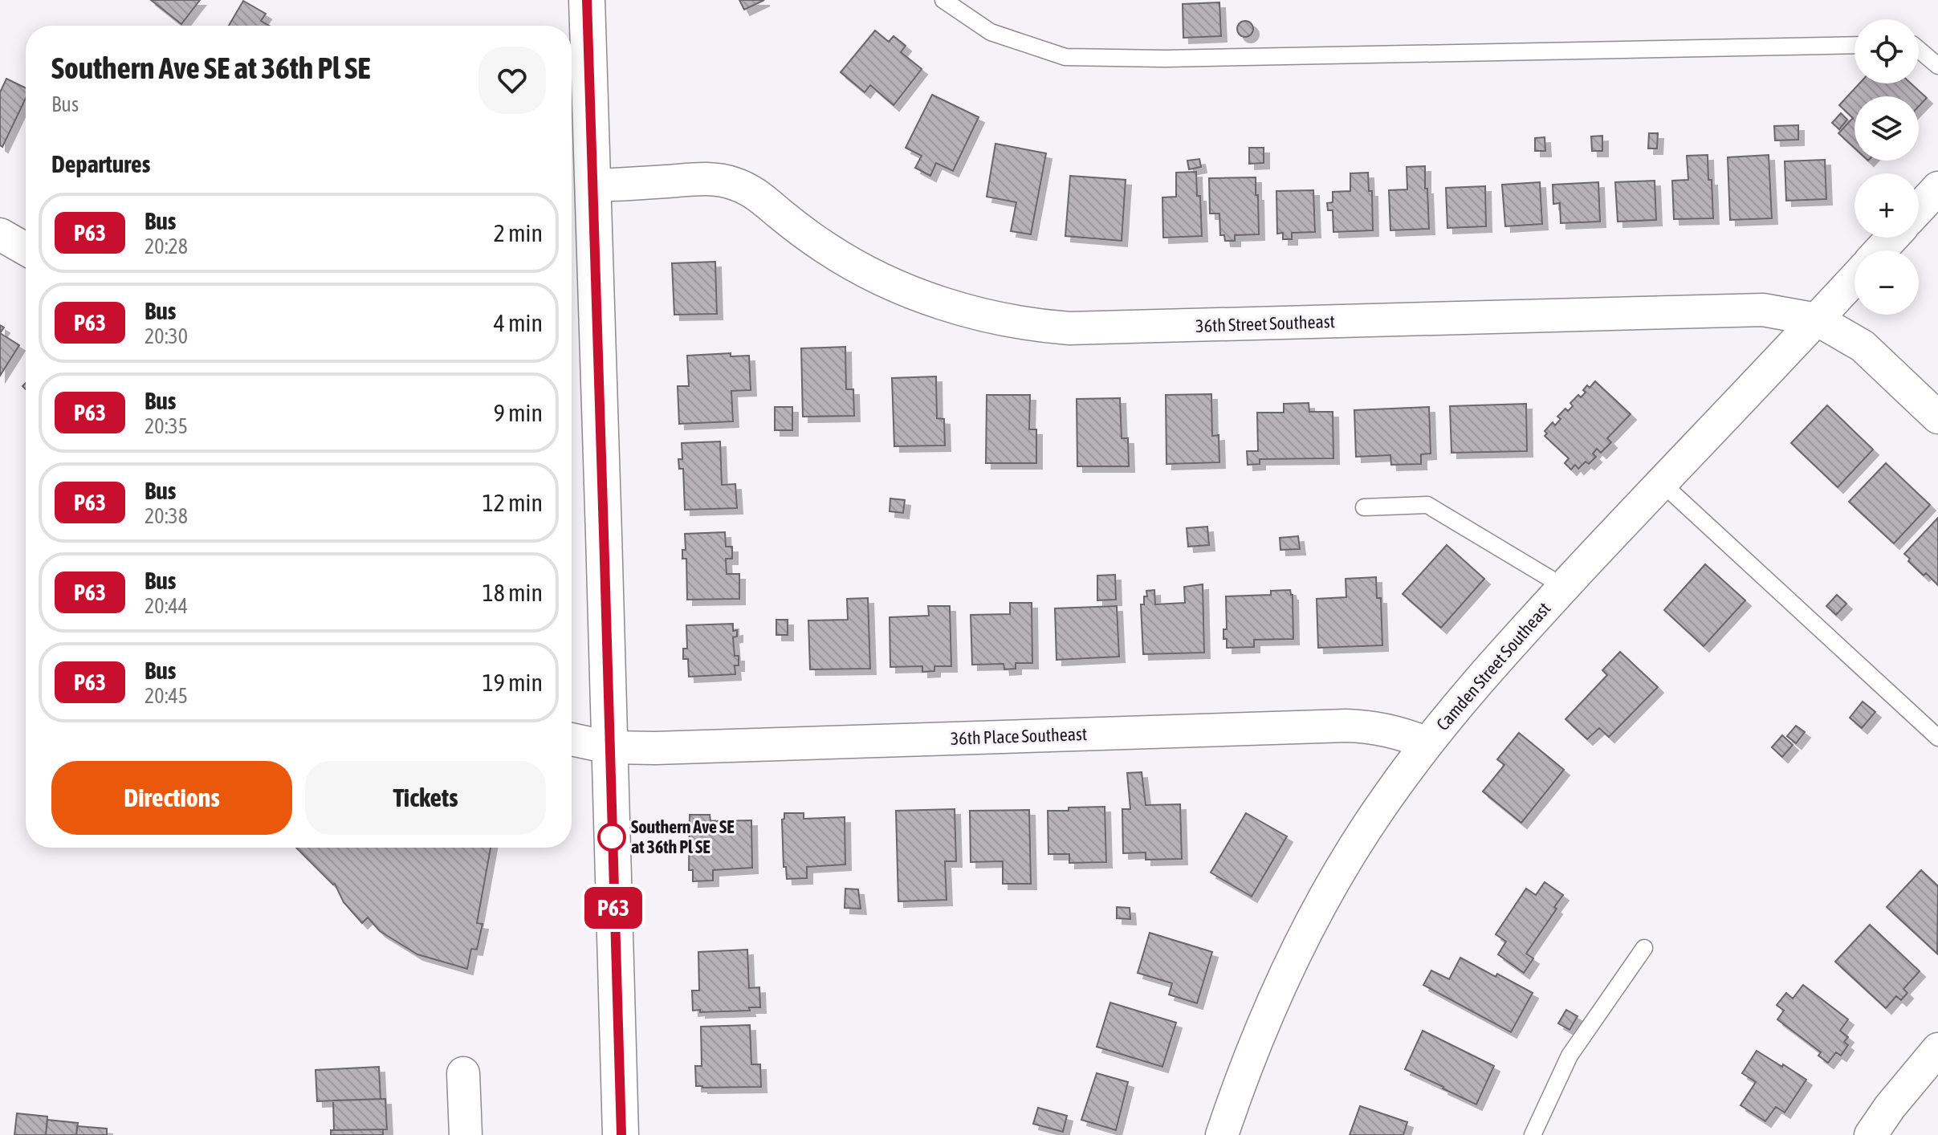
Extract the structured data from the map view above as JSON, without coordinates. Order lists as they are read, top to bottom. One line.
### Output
{"streets":{"street":["36th Street Southeast","Camden Street Southeast","36th Place Southeast"]},"crossings":[["36th Street Southeast","Camden Street Southeast"],["Camden Street Southeast","36th Place Southeast"]],"places":["Southern Ave SE at 36th Pl SE"],"lines":["bus line P63"],"page":{"on_map":"P63","map_buttons":["+","−"],"heading":[["Southern Ave SE at 36th Pl SE","Bus"],"Departures"],"list":[{"mark":"P63","name":"Bus","note":"20:28","value":"2 min"},{"mark":"P63","name":"Bus","note":"20:30","value":"4 min"},{"mark":"P63","name":"Bus","note":"20:35","value":"9 min"},{"mark":"P63","name":"Bus","note":"20:38","value":"12 min"},{"mark":"P63","name":"Bus","note":"20:44","value":"18 min"},{"mark":"P63","name":"Bus","note":"20:45","value":"19 min"}],"buttons":["Directions","Tickets"]}}
